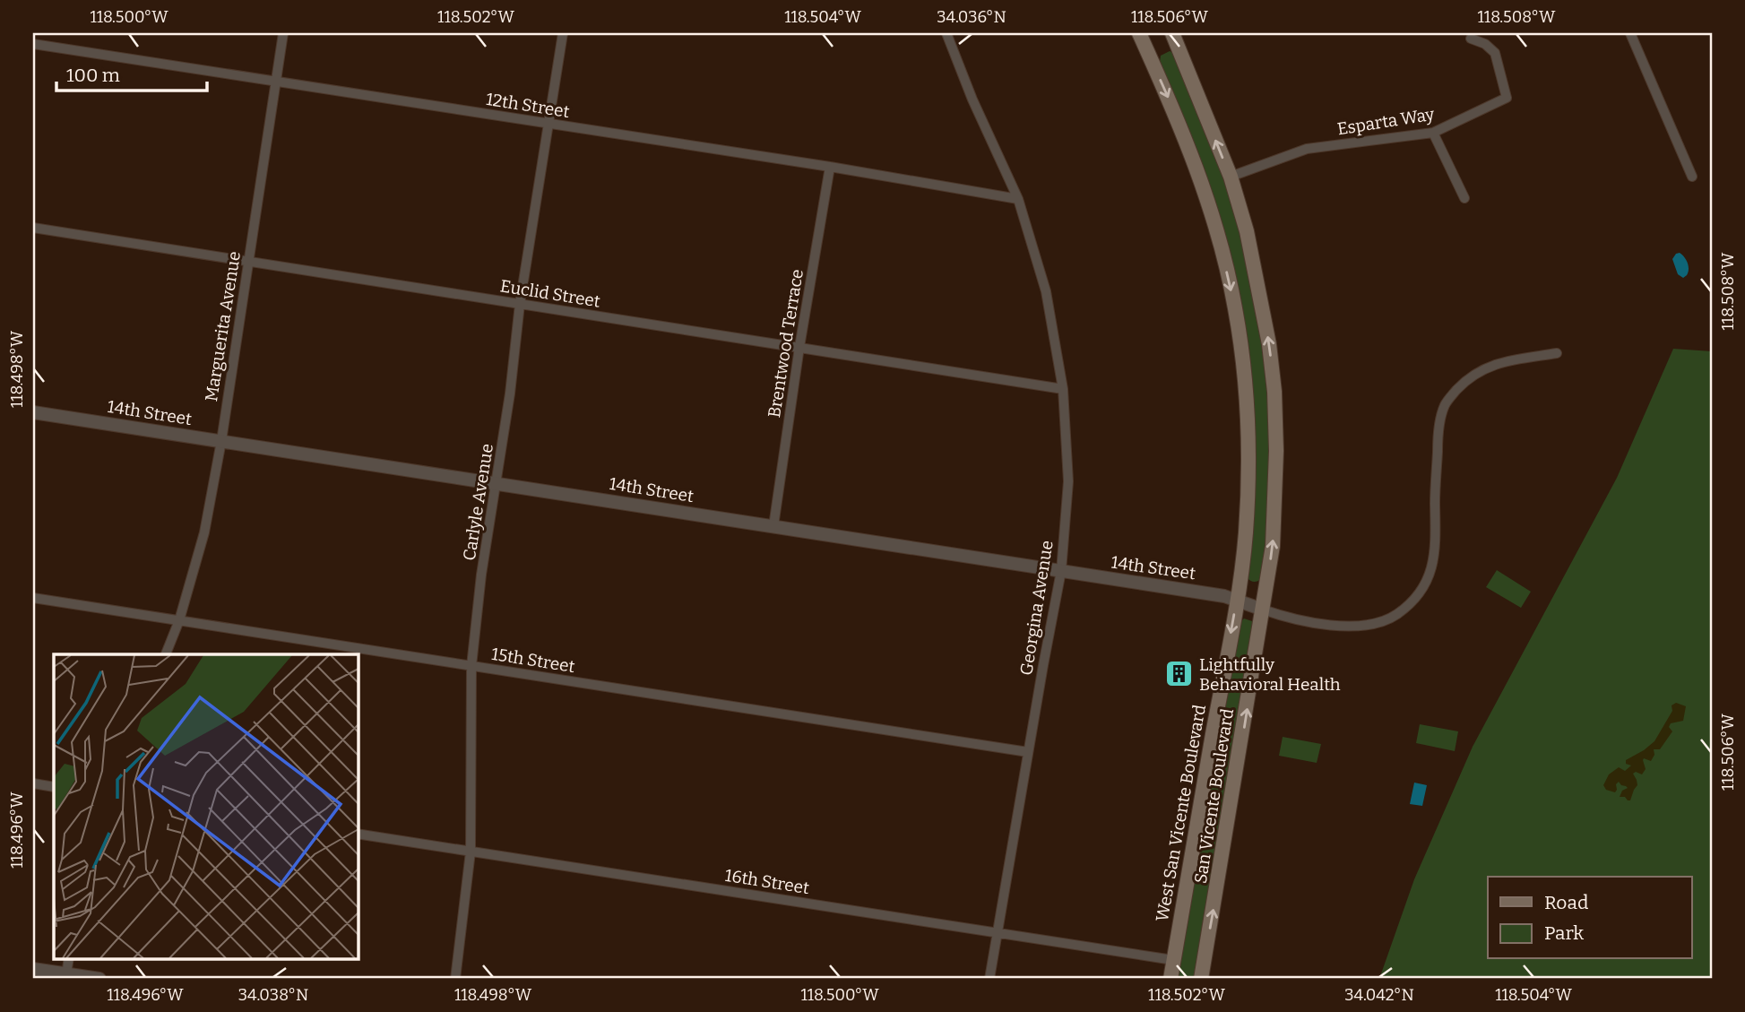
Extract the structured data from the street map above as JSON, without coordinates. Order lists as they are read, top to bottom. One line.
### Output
{"streets":{"main road":["San Vicente Boulevard","West San Vicente Boulevard"],"street":["12th Street","Esparta Way","Euclid Street","Marguerita Avenue","Brentwood Terrace","14th Street","Carlyle Avenue","Georgina Avenue","15th Street","16th Street"]},"crossings":[["12th Street","Marguerita Avenue"],["12th Street","Brentwood Terrace"],["12th Street","Carlyle Avenue"],["12th Street","Georgina Avenue"],["Esparta Way","San Vicente Boulevard"],["Euclid Street","Marguerita Avenue"],["Euclid Street","Brentwood Terrace"],["Euclid Street","Carlyle Avenue"],["Euclid Street","Georgina Avenue"],["Marguerita Avenue","14th Street"],["Marguerita Avenue","15th Street"],["Brentwood Terrace","14th Street"],["14th Street","Carlyle Avenue"],["14th Street","Georgina Avenue"],["14th Street","San Vicente Boulevard"],["14th Street","West San Vicente Boulevard"],["Carlyle Avenue","15th Street"],["Carlyle Avenue","16th Street"],["Georgina Avenue","15th Street"],["Georgina Avenue","16th Street"],["West San Vicente Boulevard","16th Street"]],"one_way":["San Vicente Boulevard","West San Vicente Boulevard"],"places":{"building":["Lightfully Behavioral Health"]},"legend":["Road","Park"],"scale_bar":"100 m","coordinates":["118.500°W","118.502°W","118.504°W","34.036°N","118.506°W","118.508°W","118.498°W","118.496°W","34.038°N","34.042°N"]}
